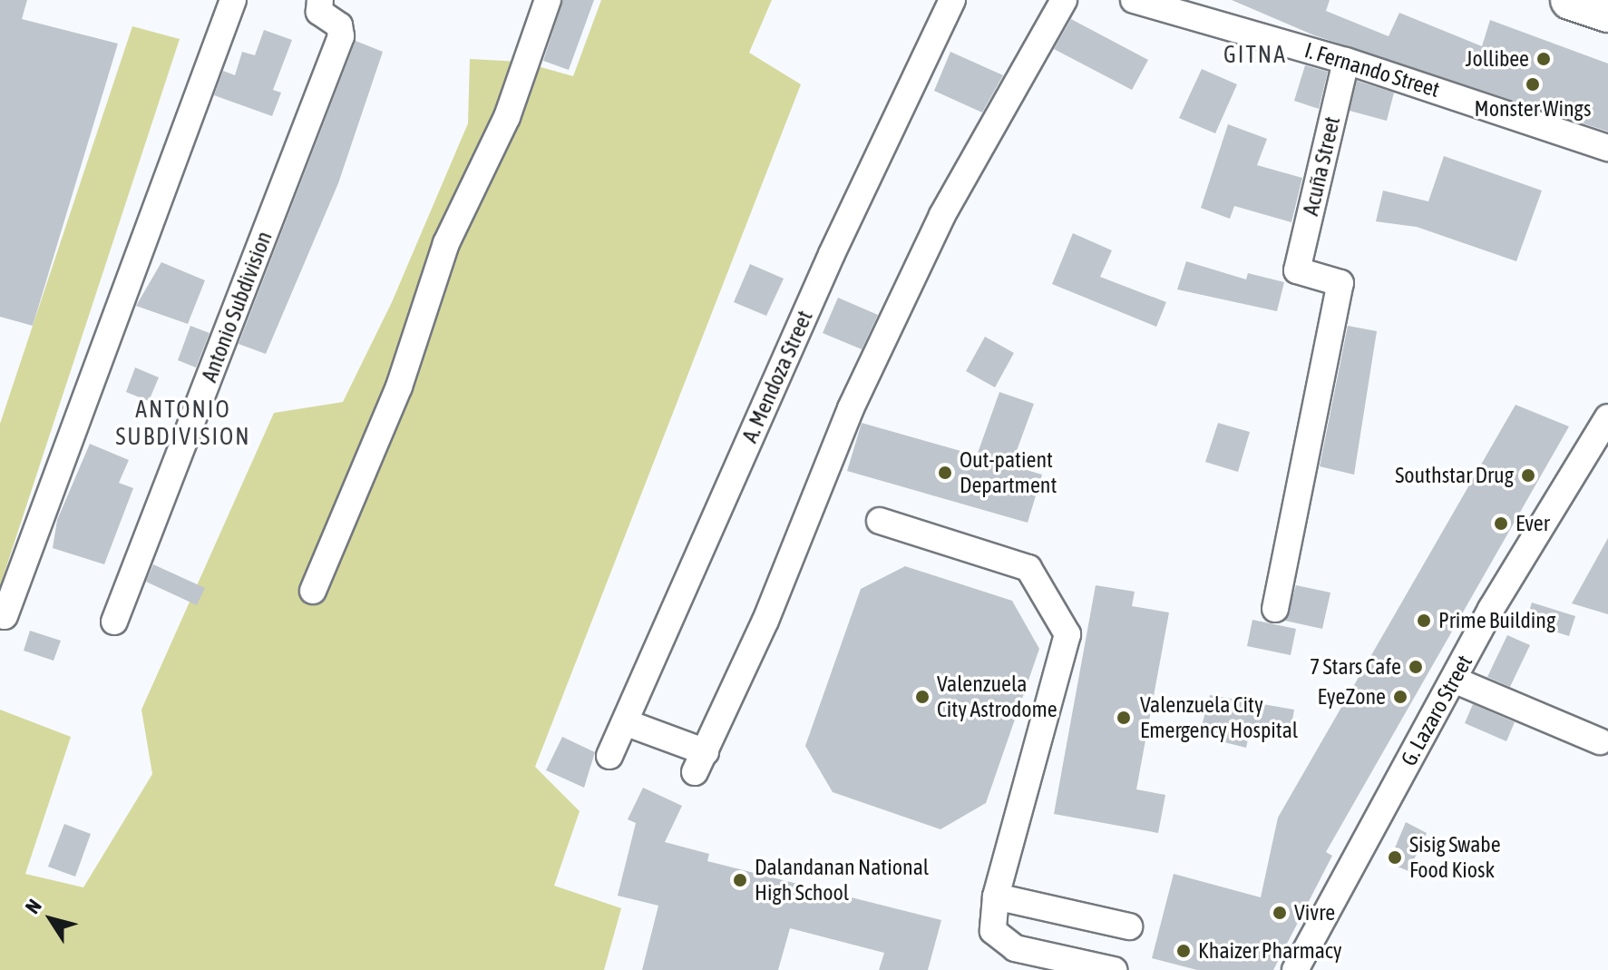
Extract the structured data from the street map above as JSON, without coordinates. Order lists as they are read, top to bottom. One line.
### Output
{"streets":{"street":["I. Fernando Street","Acuña Street","Antonio Subdivision","A. Mendoza Street","G. Lazaro Street"]},"crossings":[["I. Fernando Street","Acuña Street"]],"districts":["GITNA","ANTONIO SUBDIVISION"],"places":["Jollibee","Monster Wings","Out-patient Department","Southstar Drug","Ever","Prime Building","7 Stars Cafe","Valenzuela City Astrodome","EyeZone","Valenzuela City Emergency Hospital","Sisig Swabe Food Kiosk","Dalandanan National High School","Vivre","Khaizer Pharmacy"],"north":"top left"}
